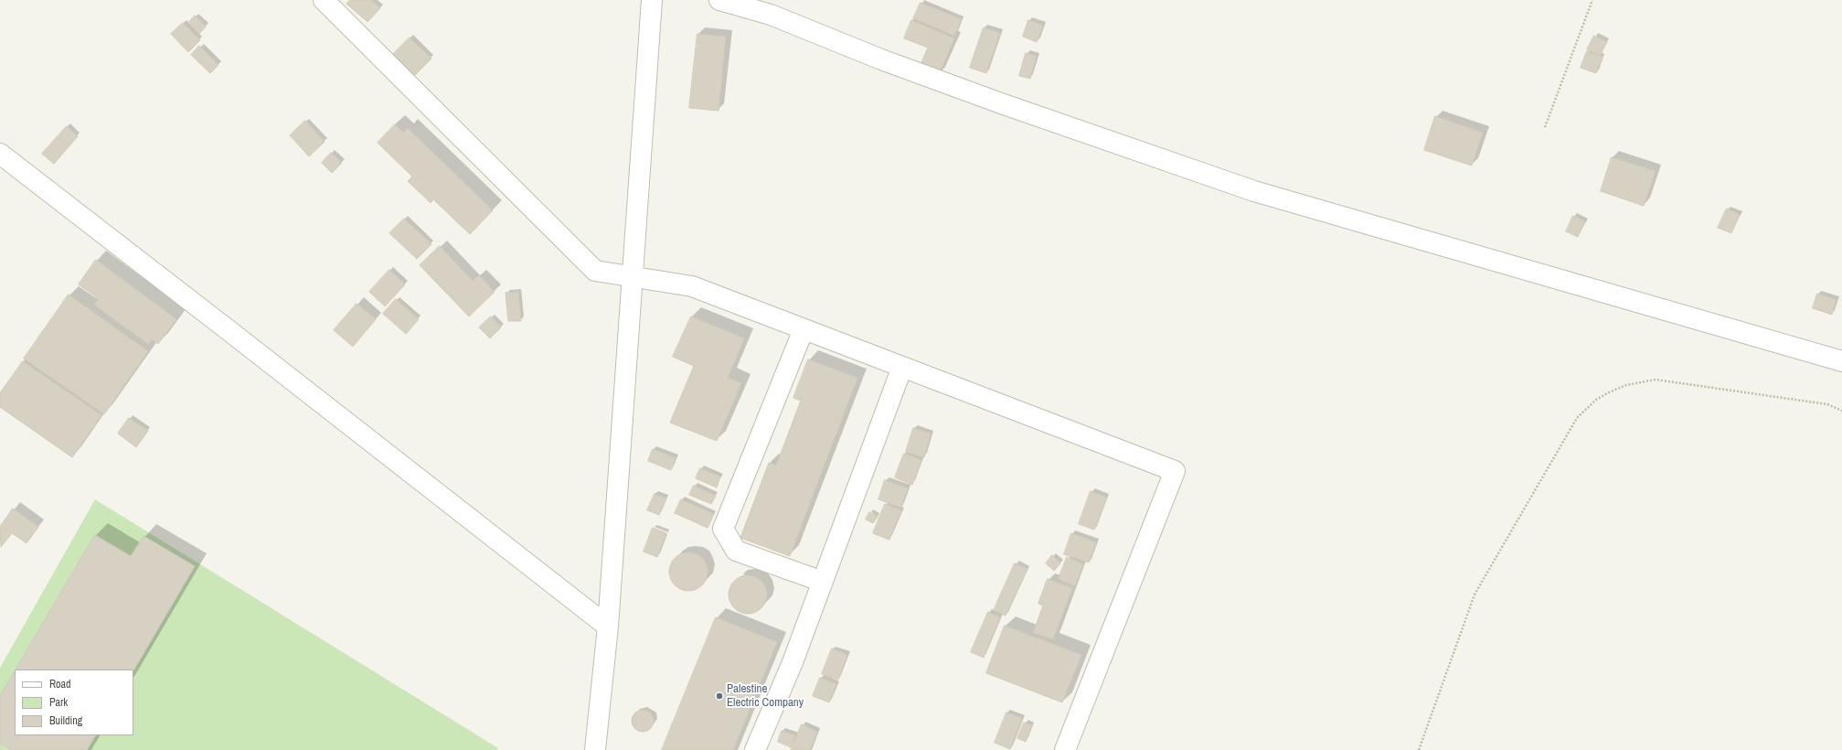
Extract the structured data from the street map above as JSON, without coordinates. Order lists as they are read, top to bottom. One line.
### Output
{"places":["Palestine Electric Company"],"legend":["Road","Park","Building"]}
